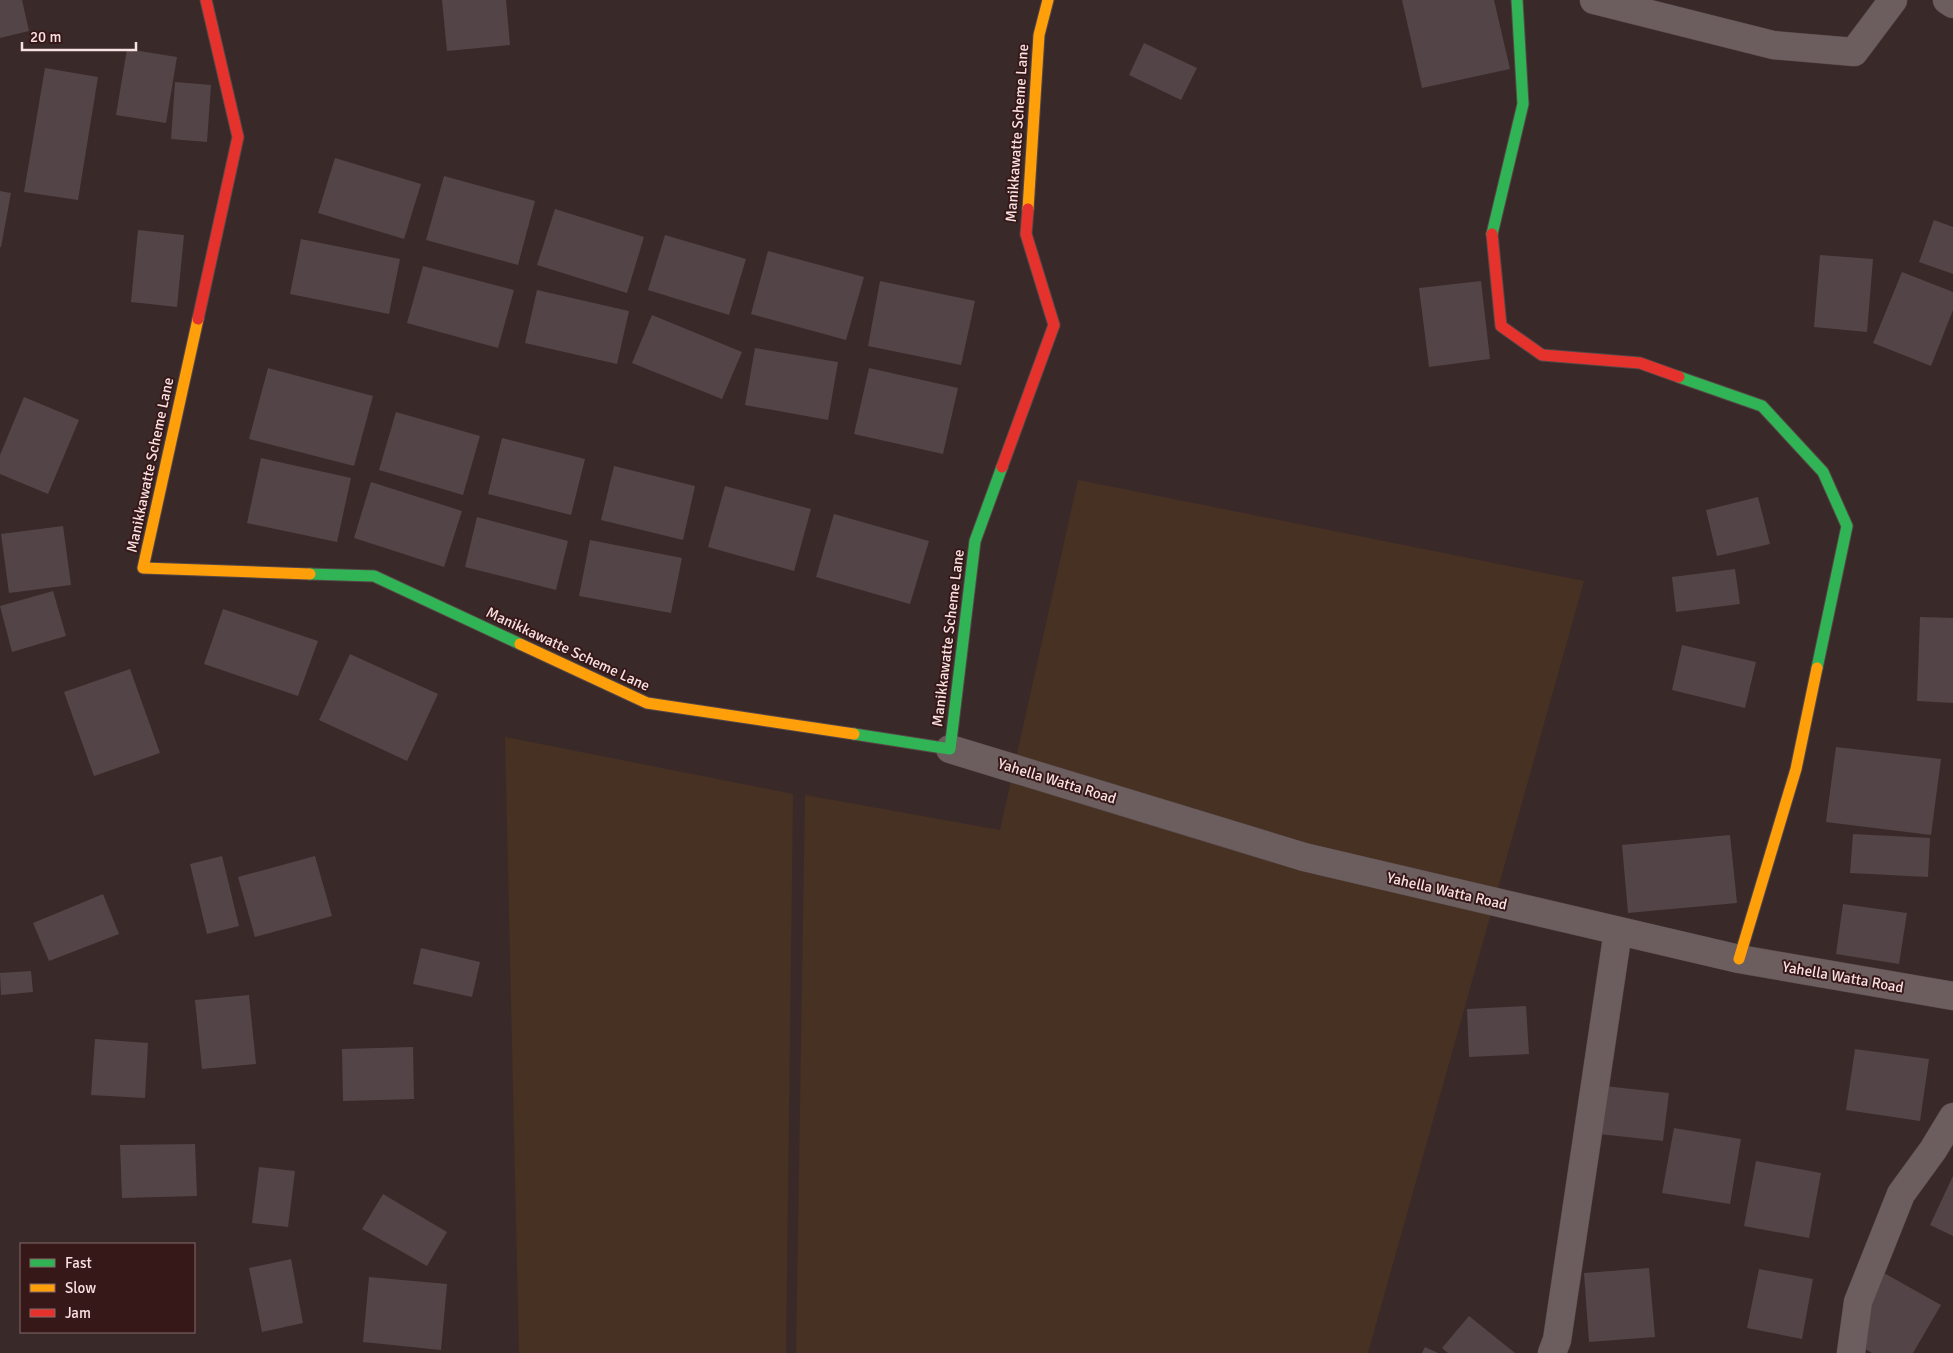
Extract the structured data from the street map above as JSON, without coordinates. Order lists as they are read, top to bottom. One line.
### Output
{"streets":{"street":["Manikkawatte Scheme Lane","Yahella Watta Road"]},"crossings":[["Manikkawatte Scheme Lane","Yahella Watta Road"]],"legend":["Fast","Slow","Jam"],"scale_bar":"20 m"}
